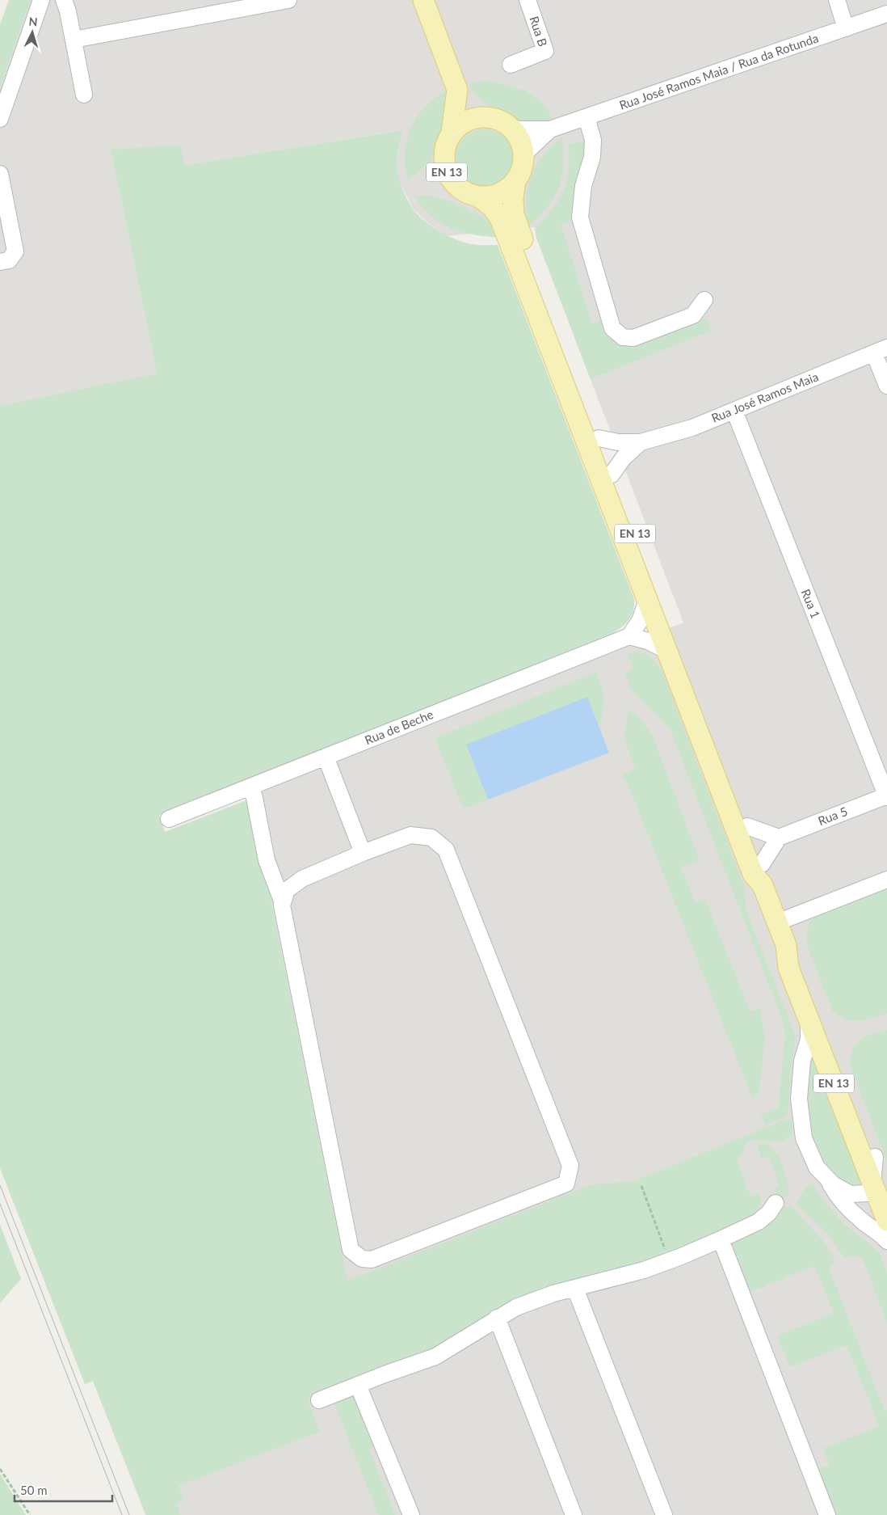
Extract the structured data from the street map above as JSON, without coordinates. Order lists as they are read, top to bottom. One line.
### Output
{"streets":{"main road":["EN 13"],"street":["Rua B","Rua José Ramos Maia / Rua da Rotunda","Rua José Ramos Maia","Rua 1","Rua de Beche","Rua 5"]},"crossings":[["Rua José Ramos Maia / Rua da Rotunda","EN 13"],["EN 13","Rua José Ramos Maia"],["Rua José Ramos Maia","Rua 1"],["Rua 1","Rua 5"]],"scale_bar":"50 m","north":"top"}
